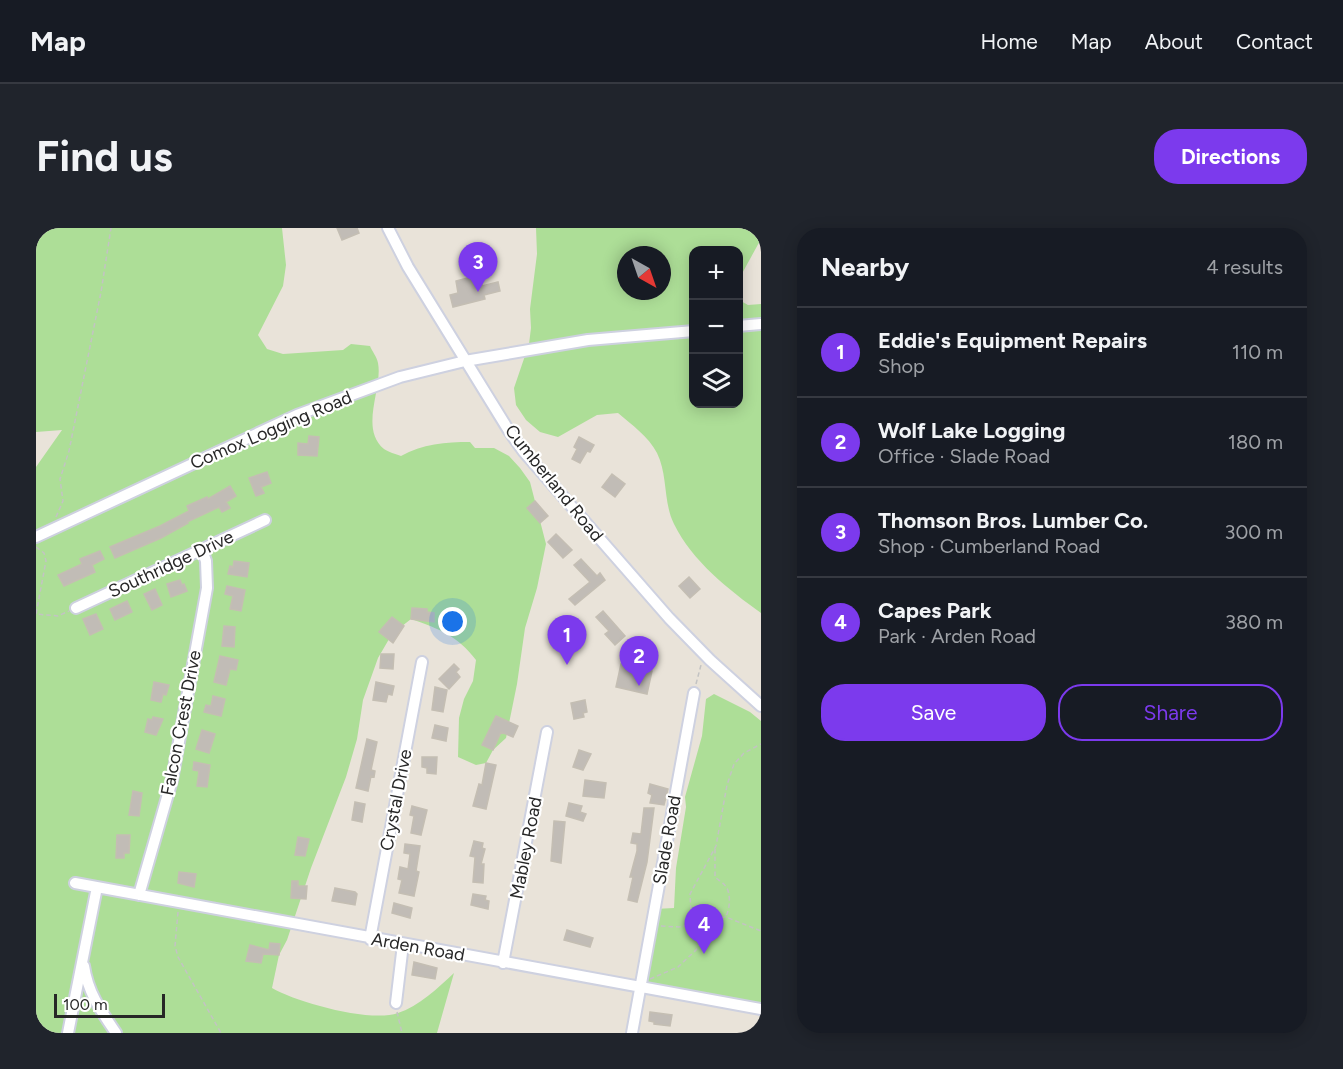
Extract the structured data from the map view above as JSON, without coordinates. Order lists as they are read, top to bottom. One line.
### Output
{"streets":{"street":["Comox Logging Road","Cumberland Road","Southridge Drive","Falcon Crest Drive","Crystal Drive","Slade Road","Mabley Road","Arden Road"]},"crossings":[["Comox Logging Road","Cumberland Road"],["Southridge Drive","Falcon Crest Drive"],["Falcon Crest Drive","Arden Road"],["Crystal Drive","Arden Road"],["Slade Road","Arden Road"],["Mabley Road","Arden Road"]],"scale_bar":"100 m","north":"bottom right","page":{"header":"Map","nav":["Home","Map","About","Contact"],"buttons":["Directions",["Save","Share"]],"title":"Find us","heading":["Nearby","4 results"],"pins":["3","1","2","4"],"map_buttons":["+","−"],"list":[{"mark":"1","name":"Eddie's Equipment Repairs","note":"Shop","value":"110 m"},{"mark":"2","name":"Wolf Lake Logging","note":"Office · Slade Road","value":"180 m"},{"mark":"3","name":"Thomson Bros. Lumber Co.","note":"Shop · Cumberland Road","value":"300 m"},{"mark":"4","name":"Capes Park","note":"Park · Arden Road","value":"380 m"}],"scale":"100 m"}}
